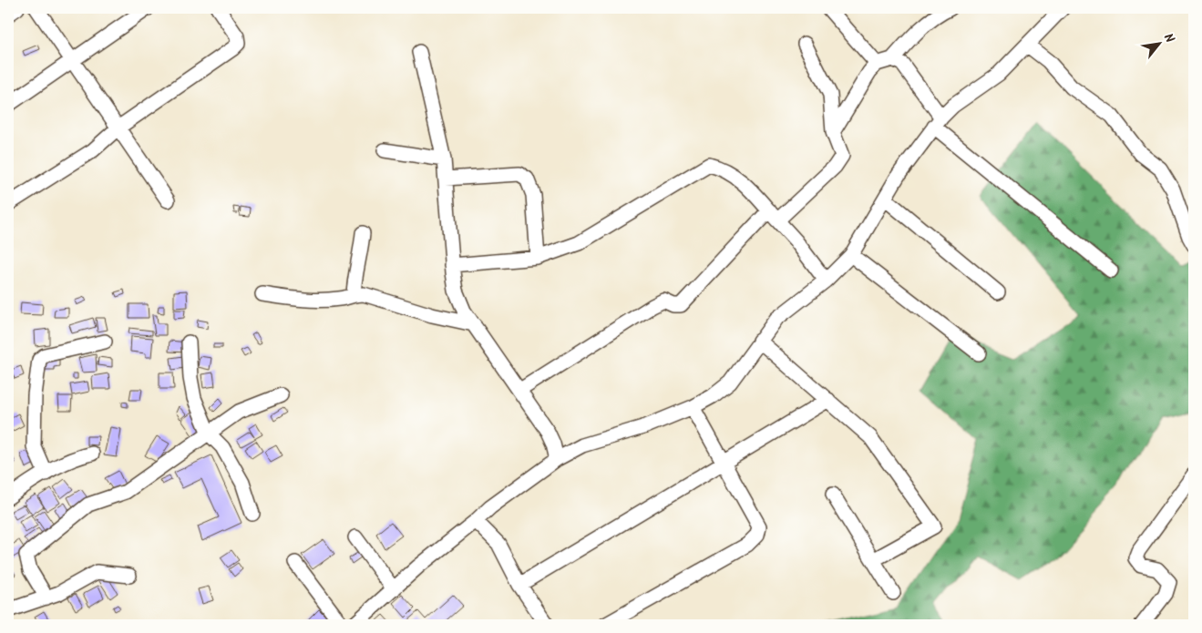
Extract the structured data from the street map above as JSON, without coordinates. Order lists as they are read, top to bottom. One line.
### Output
{"north":"top right"}
